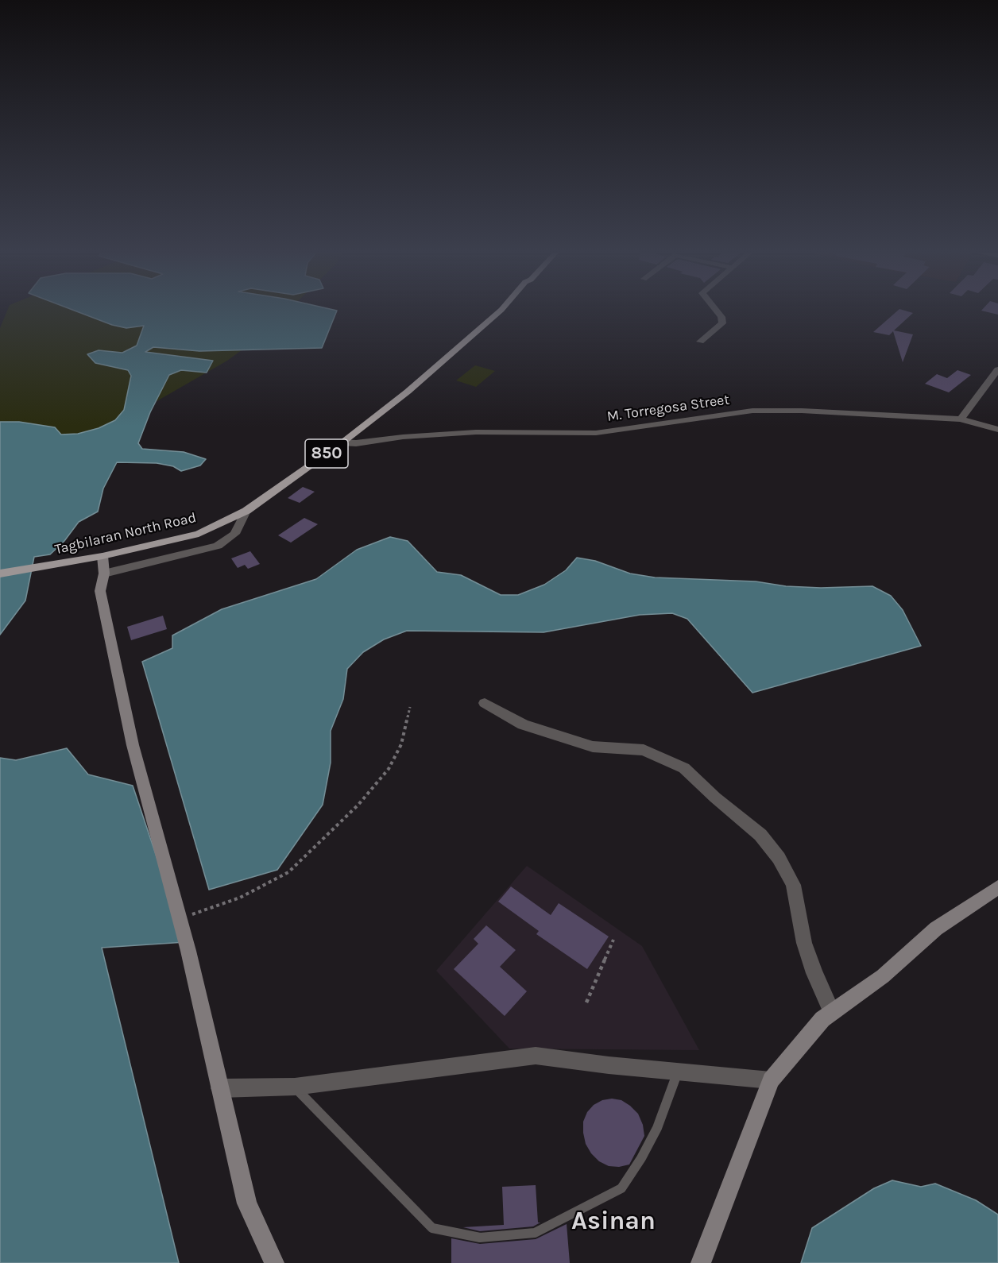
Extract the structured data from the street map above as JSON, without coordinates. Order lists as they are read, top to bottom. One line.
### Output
{"streets":{"main road":["850","Tagbilaran North Road"],"street":["M. Torregosa Street"]},"crossings":[["M. Torregosa Street","Tagbilaran North Road"]],"districts":["Asinan"]}
